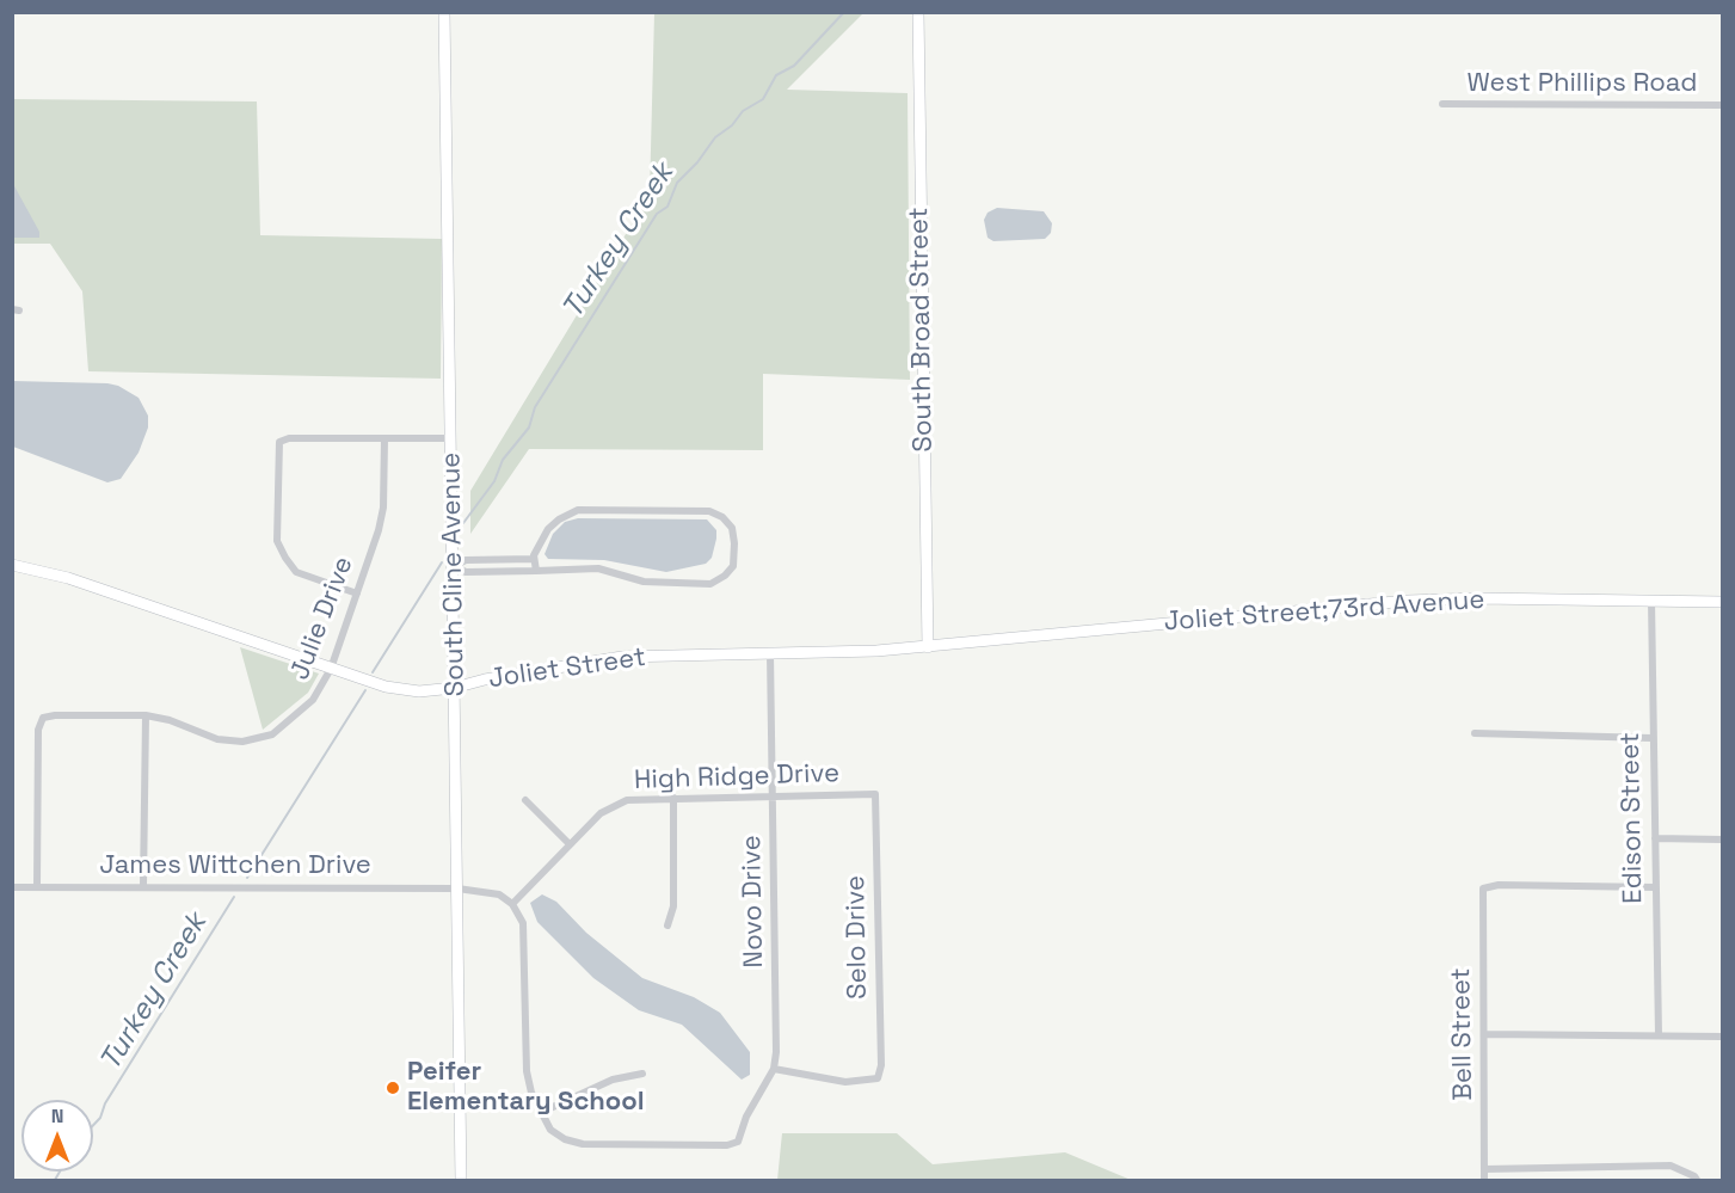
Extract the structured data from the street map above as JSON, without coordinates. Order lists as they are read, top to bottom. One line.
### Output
{"streets":{"street":["West Phillips Road","South Broad Street","South Cline Avenue","Joliet Street;73rd Avenue","Julie Drive","Joliet Street","High Ridge Drive","Edison Street","James Wittchen Drive","Novo Drive","Selo Drive","Bell Street"]},"crossings":[["South Broad Street","Joliet Street;73rd Avenue"],["South Broad Street","Joliet Street"],["South Cline Avenue","Joliet Street"],["South Cline Avenue","James Wittchen Drive"],["Joliet Street;73rd Avenue","Joliet Street"],["Joliet Street;73rd Avenue","Edison Street"],["Julie Drive","Joliet Street"],["Julie Drive","James Wittchen Drive"],["Joliet Street","Novo Drive"],["High Ridge Drive","James Wittchen Drive"],["High Ridge Drive","Novo Drive"],["High Ridge Drive","Selo Drive"],["Edison Street","Bell Street"],["Novo Drive","Selo Drive"]],"water":["Turkey Creek"],"places":["Peifer Elementary School"],"north":"top"}
